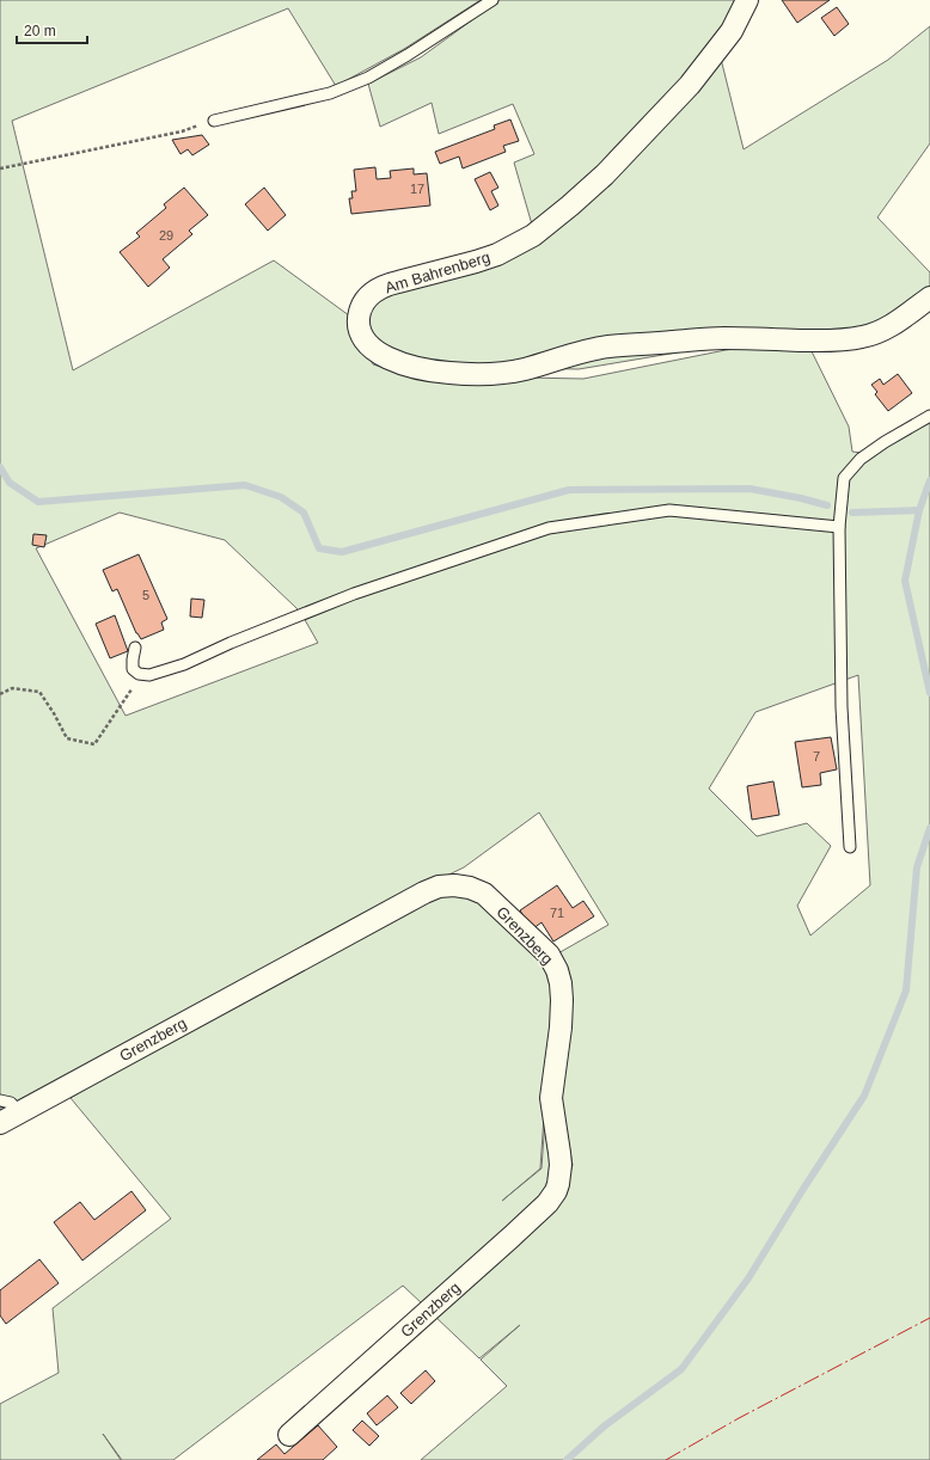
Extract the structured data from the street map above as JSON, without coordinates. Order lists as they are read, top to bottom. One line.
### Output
{"streets":{"street":["Am Bahrenberg","Grenzberg"]},"house_numbers":["17","29","5","7","71"],"scale_bar":"20 m"}
